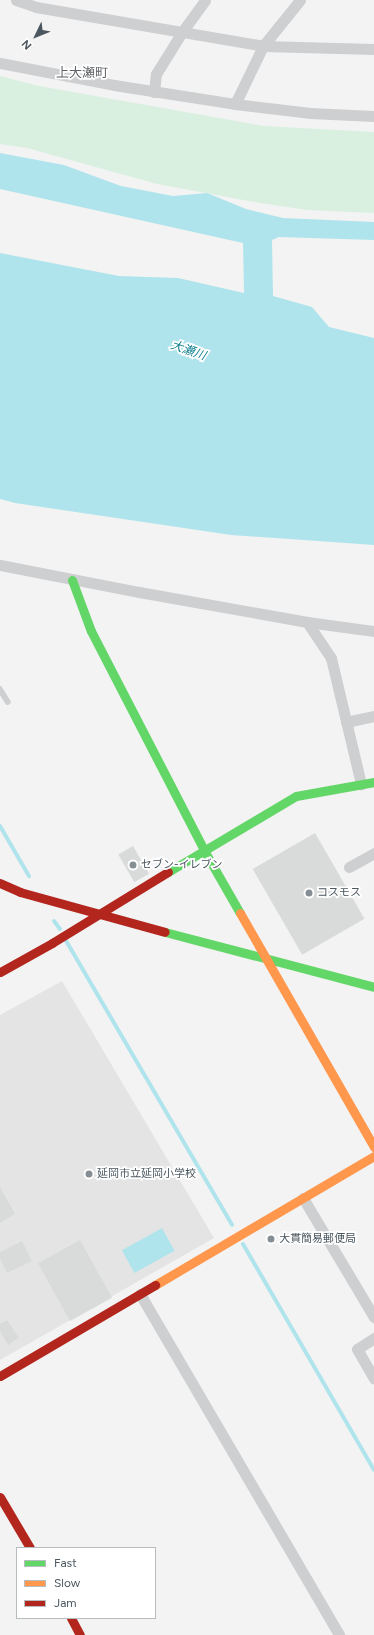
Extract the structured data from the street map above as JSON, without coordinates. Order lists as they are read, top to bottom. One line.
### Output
{"districts":["上大瀬町"],"water":["大瀬川"],"places":["セブン-イレブン","コスモス","延岡市立延岡小学校","大貫簡易郵便局"],"legend":["Fast","Slow","Jam"],"north":"bottom left"}
